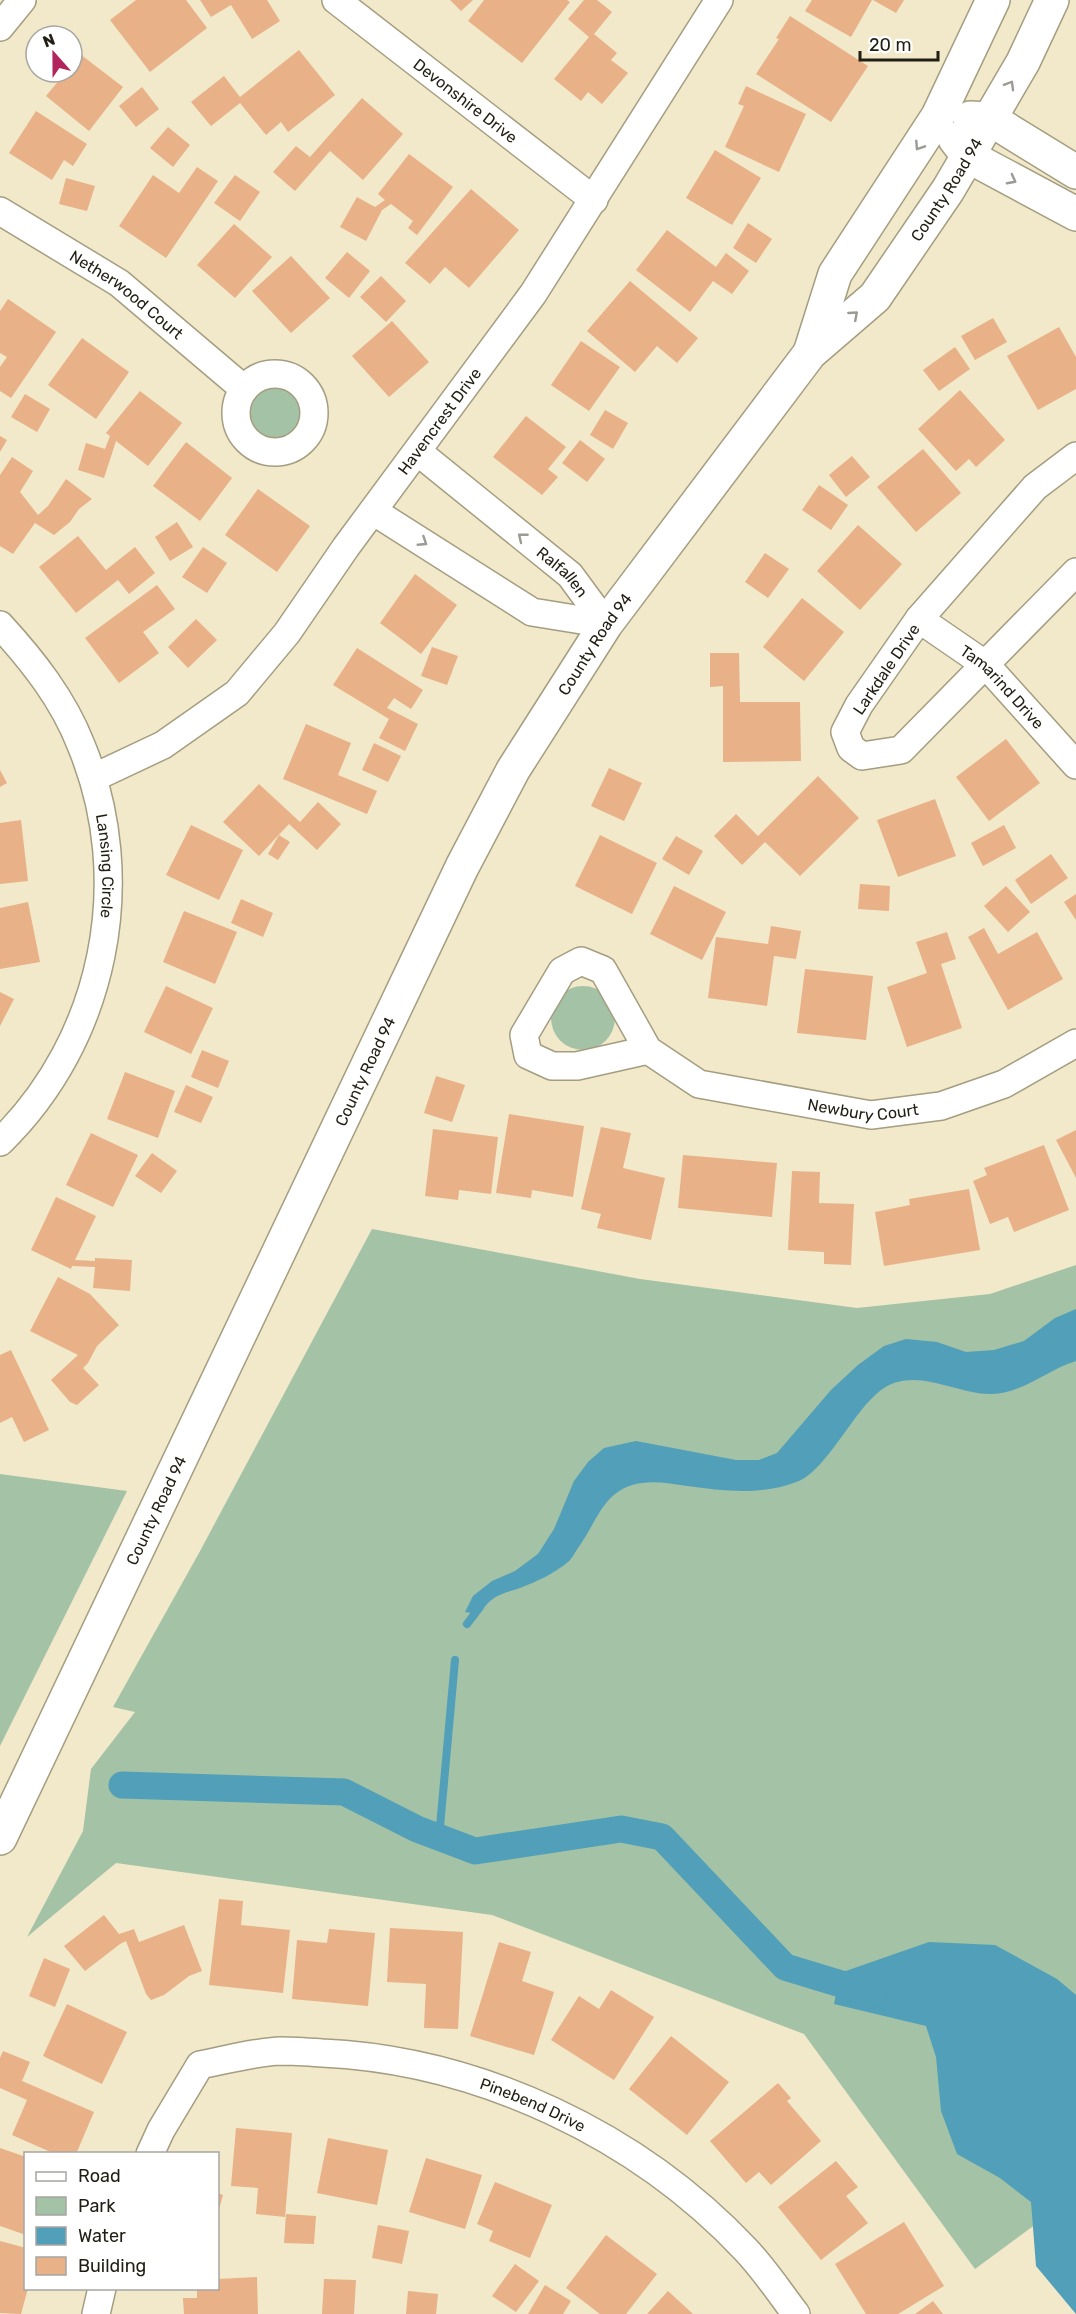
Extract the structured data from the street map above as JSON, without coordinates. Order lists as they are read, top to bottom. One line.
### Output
{"streets":{"street":["Devonshire Drive","County Road 94","Netherwood Court","Havencrest Drive","Ralfallen","Larkdale Drive","Tamarind Drive","Lansing Circle","Newbury Court","Pinebend Drive"]},"crossings":[["Devonshire Drive","Havencrest Drive"],["County Road 94","Ralfallen"],["Havencrest Drive","Ralfallen"],["Havencrest Drive","Lansing Circle"],["Larkdale Drive","Tamarind Drive"]],"legend":["Road","Park","Water","Building"],"scale_bar":"20 m","north":"top"}
